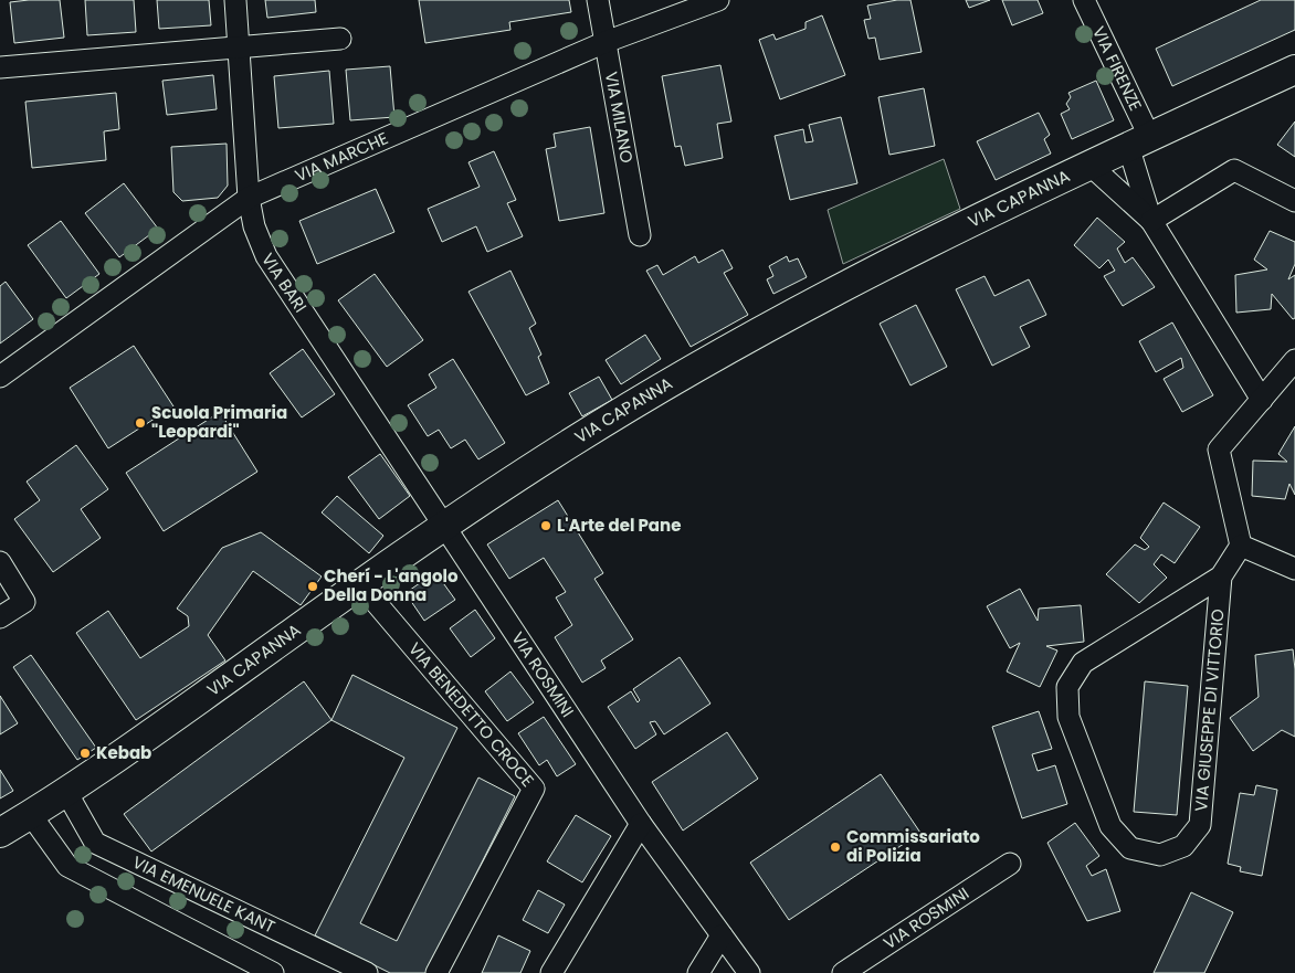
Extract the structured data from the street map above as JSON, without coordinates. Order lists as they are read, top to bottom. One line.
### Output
{"streets":{"main road":["VIA CAPANNA"],"street":["VIA FIRENZE","VIA MILANO","VIA MARCHE","VIA BARI","VIA ROSMINI","VIA GIUSEPPE DI VITTORIO","VIA BENEDETTO CROCE","VIA EMENUELE KANT"]},"crossings":[["VIA FIRENZE","VIA CAPANNA"],["VIA MILANO","VIA MARCHE"],["VIA MARCHE","VIA BARI"],["VIA CAPANNA","VIA BARI"],["VIA CAPANNA","VIA ROSMINI"],["VIA CAPANNA","VIA BENEDETTO CROCE"],["VIA CAPANNA","VIA EMENUELE KANT"],["VIA BARI","VIA ROSMINI"]],"places":["Scuola Primaria \"Leopardi\"","L'Arte del Pane","Cherí - L'angolo Della Donna","Kebab","Commissariato di Polizia"]}
